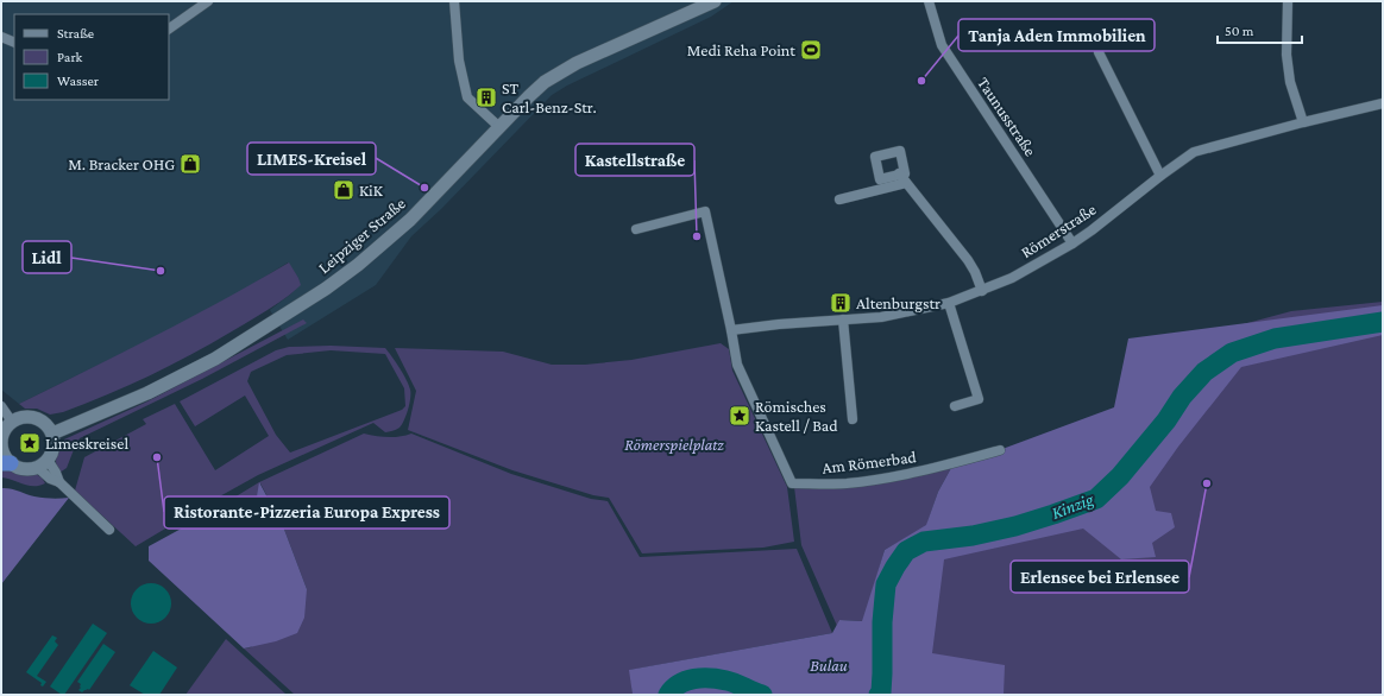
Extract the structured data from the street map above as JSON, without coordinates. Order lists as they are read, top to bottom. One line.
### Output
{"streets":{"main road":["Leipziger Straße"],"street":["Taunusstraße","Römerstraße","Am Römerbad"]},"crossings":[["Taunusstraße","Römerstraße"],["Römerstraße","Am Römerbad"]],"water":["Kinzig"],"parks":["Römerspielplatz","Bulau"],"places":{"sports":["Medi Reha Point"],"other":["Tanja Aden Immobilien","LIMES-Kreisel","Kastellstraße","Lidl","Ristorante-Pizzeria Europa Express","Erlensee bei Erlensee"],"building":["ST Carl-Benz-Str.","Altenburgstr"],"shop":["M. Bracker OHG","KiK"],"place":["Römisches Kastell / Bad","Limeskreisel"]},"legend":["Straße","Park","Wasser"],"scale_bar":"50 m"}
